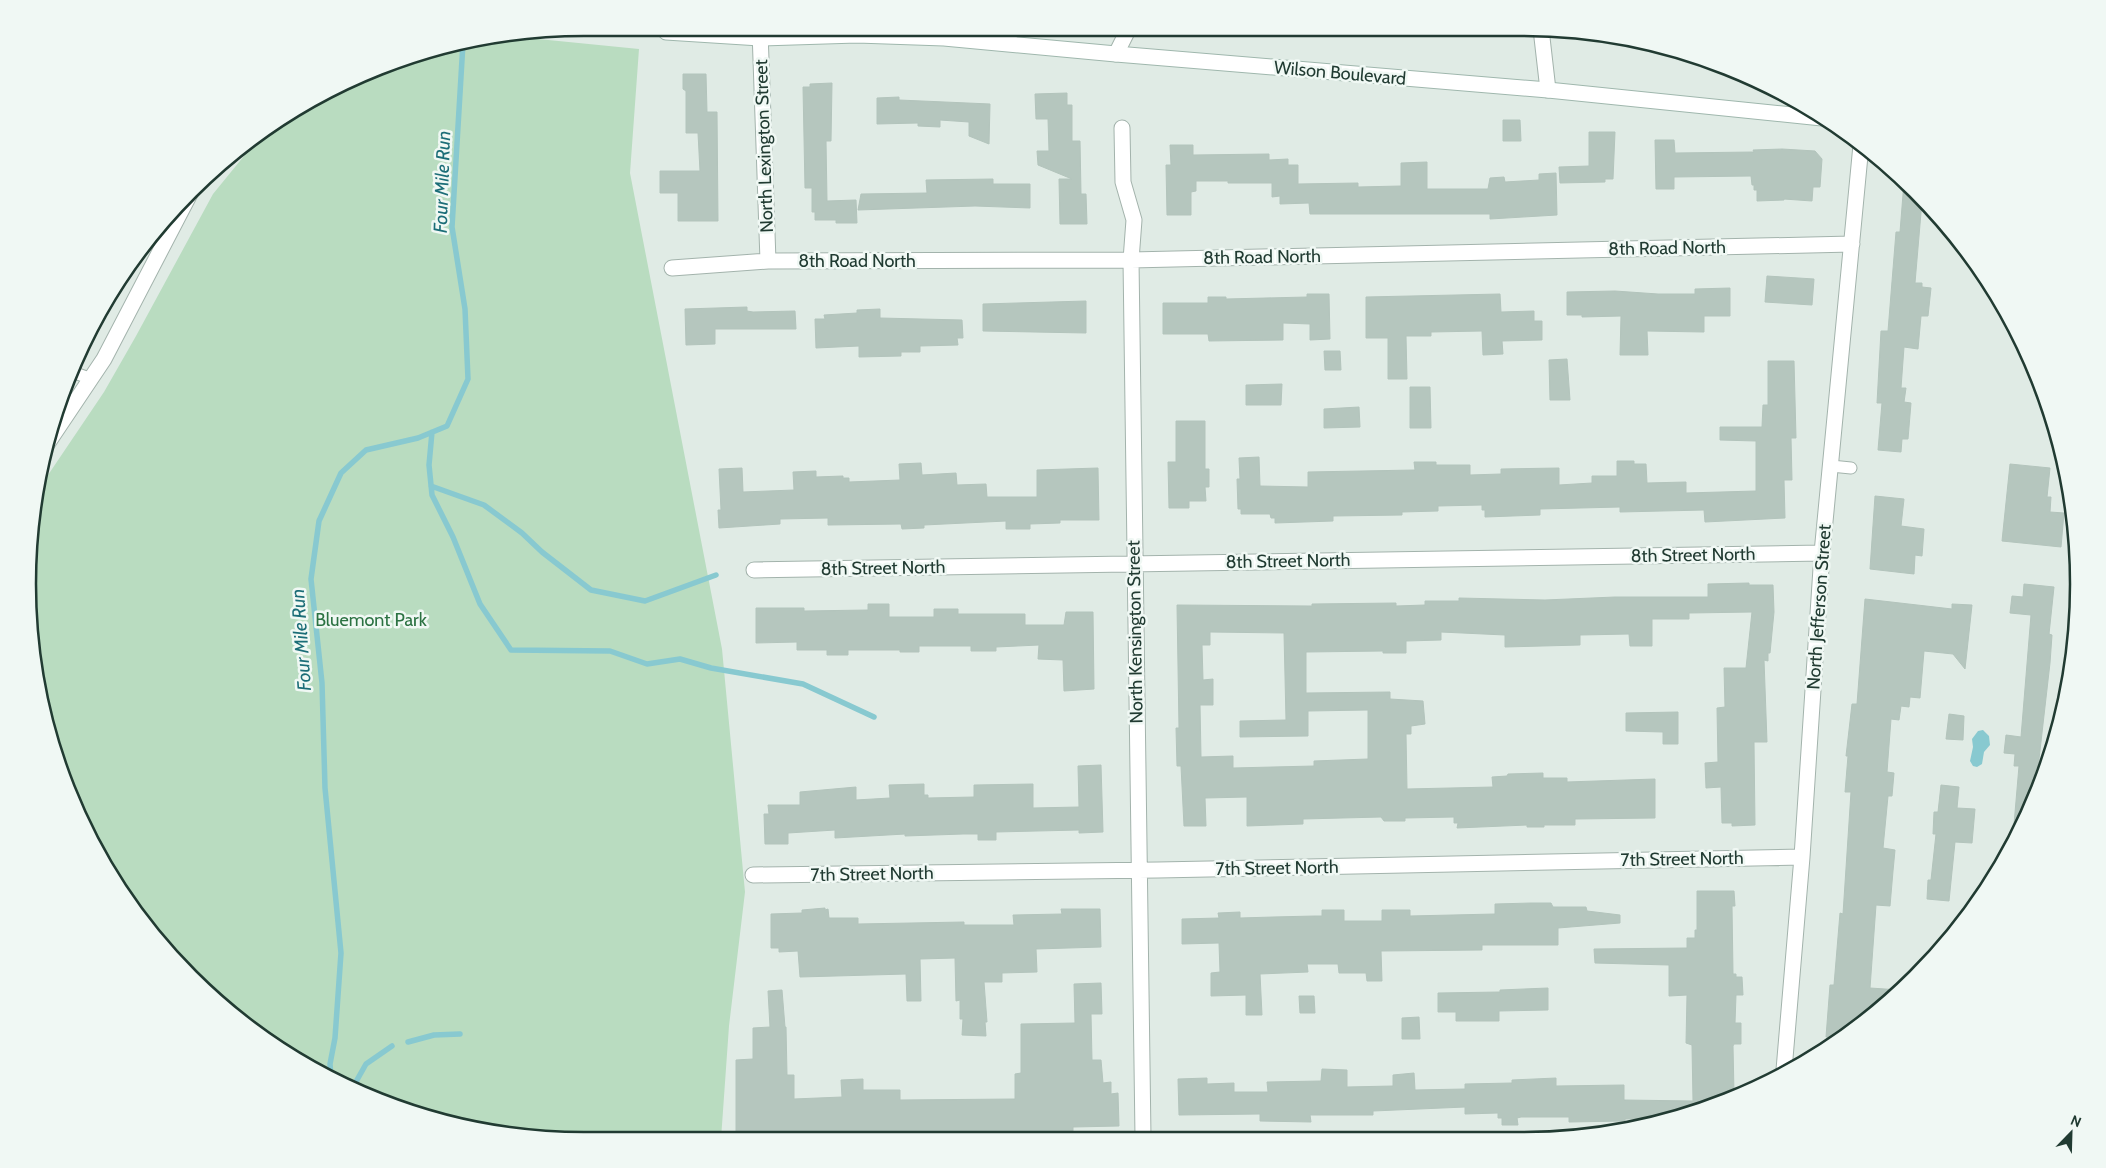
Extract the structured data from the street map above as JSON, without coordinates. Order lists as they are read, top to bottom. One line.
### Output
{"streets":{"street":["Wilson Boulevard","North Lexington Street","8th Road North","8th Street North","North Jefferson Street","North Kensington Street","7th Street North"]},"crossings":[["North Lexington Street","8th Road North"],["8th Road North","North Jefferson Street"],["8th Road North","North Kensington Street"],["8th Street North","North Jefferson Street"],["8th Street North","North Kensington Street"],["North Jefferson Street","7th Street North"],["North Kensington Street","7th Street North"]],"water":["Four Mile Run"],"parks":["Bluemont Park"],"north":"top right"}
